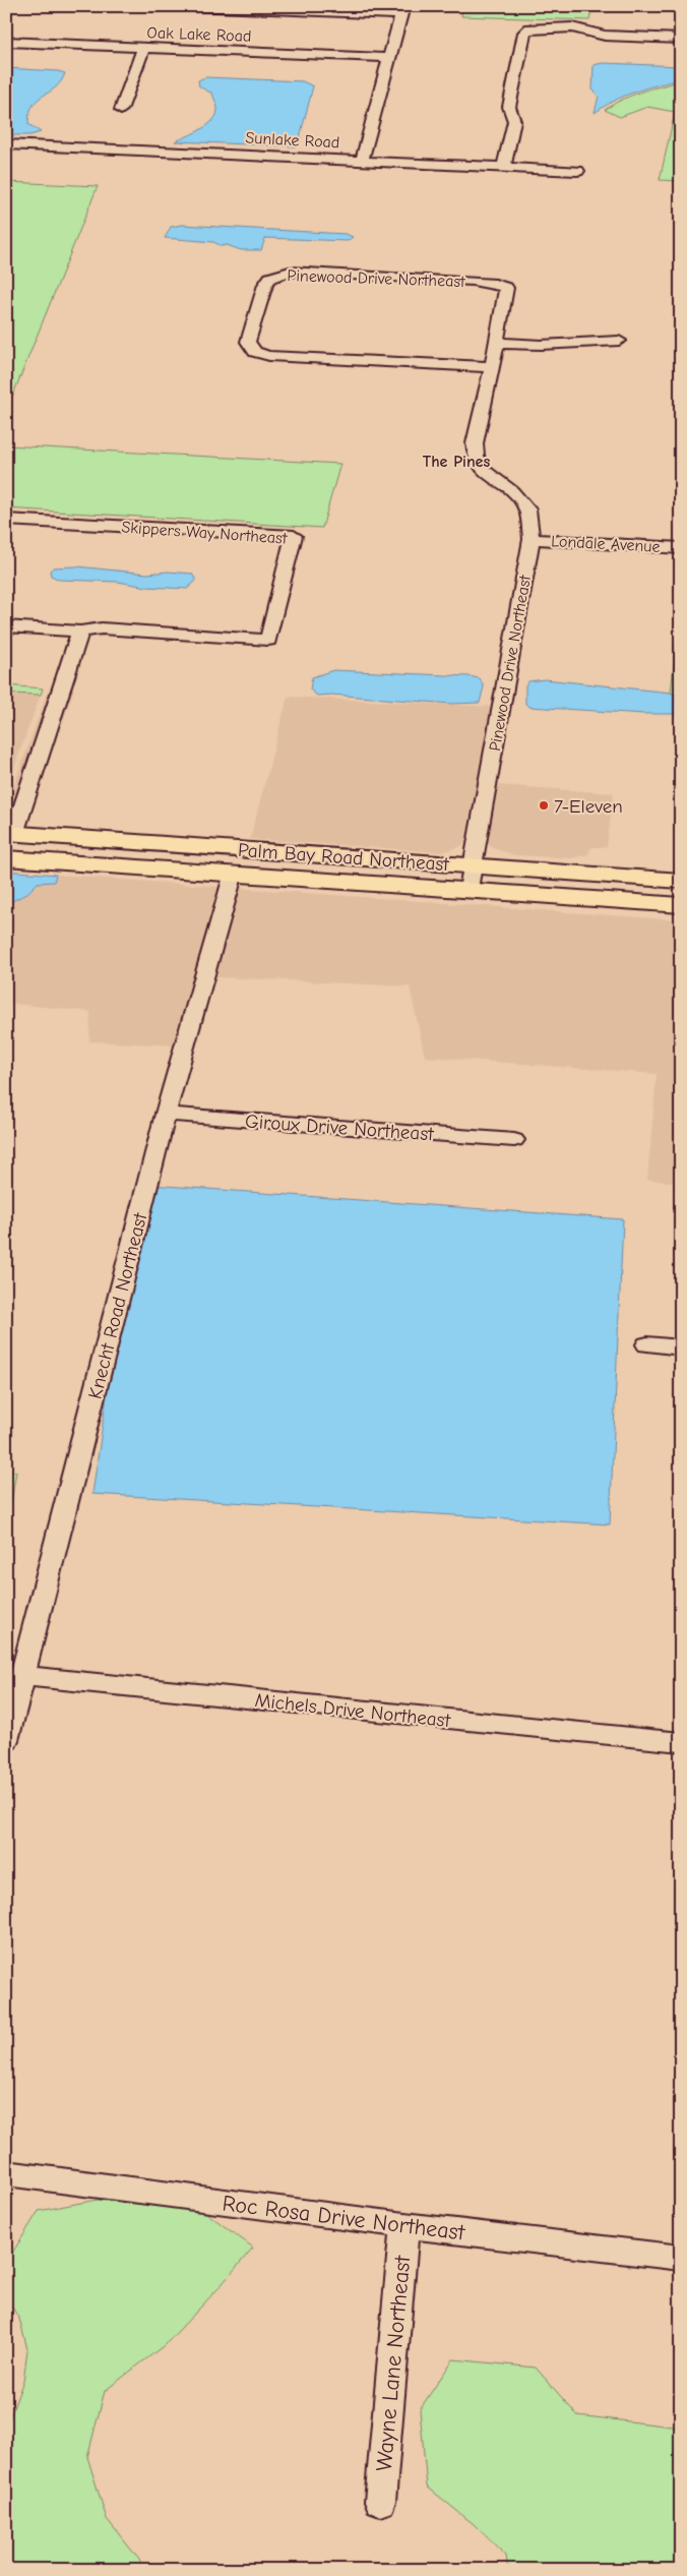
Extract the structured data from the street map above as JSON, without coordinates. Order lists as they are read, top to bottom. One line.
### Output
{"streets":{"main road":["Palm Bay Road Northeast"],"street":["Oak Lake Road","Sunlake Road","Pinewood Drive Northeast","Skippers Way Northeast","Londale Avenue","Giroux Drive Northeast","Knecht Road Northeast","Michels Drive Northeast","Roc Rosa Drive Northeast","Wayne Lane Northeast"]},"crossings":[["Pinewood Drive Northeast","Londale Avenue"],["Pinewood Drive Northeast","Palm Bay Road Northeast"],["Palm Bay Road Northeast","Knecht Road Northeast"],["Giroux Drive Northeast","Knecht Road Northeast"],["Knecht Road Northeast","Michels Drive Northeast"],["Roc Rosa Drive Northeast","Wayne Lane Northeast"]],"districts":["The Pines"],"places":["7-Eleven"]}
